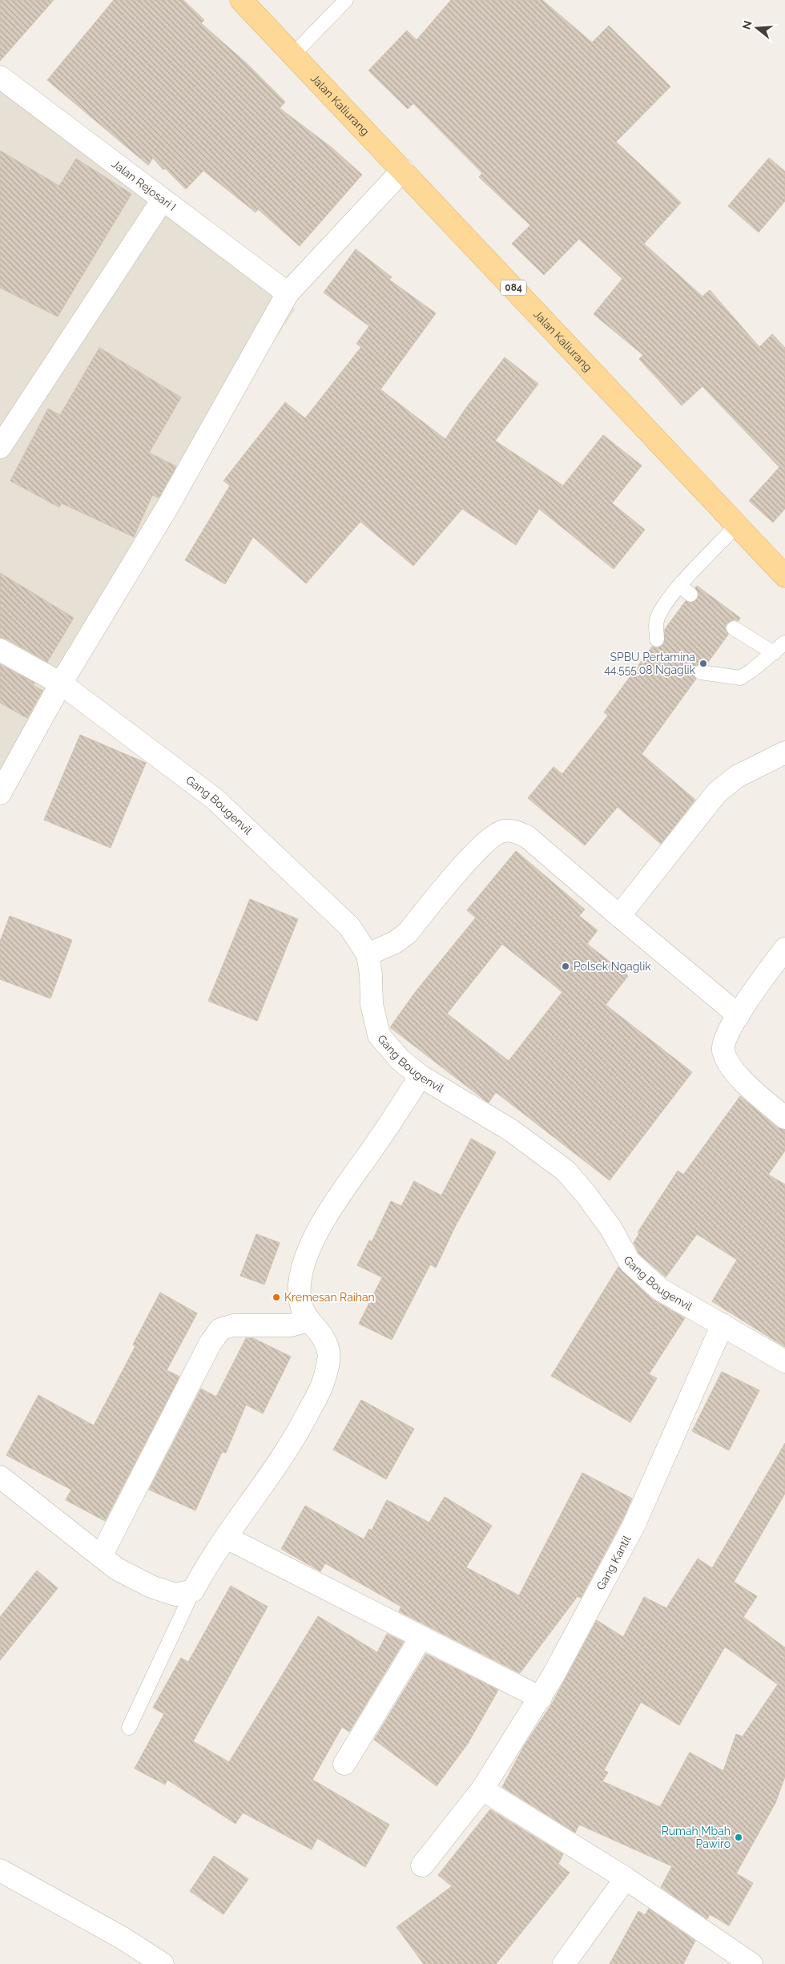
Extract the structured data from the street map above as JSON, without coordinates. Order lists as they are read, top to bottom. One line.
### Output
{"streets":{"main road":["Jalan Kaliurang","084"],"street":["Jalan Rejosari I","Gang Bougenvil","Gang Kantil"]},"crossings":[["Gang Bougenvil","Gang Kantil"]],"places":["SPBU Pertamina 44.555.08 Ngaglik","Polsek Ngaglik","Kremesan Raihan","Rumah Mbah Pawiro"],"north":"left"}
